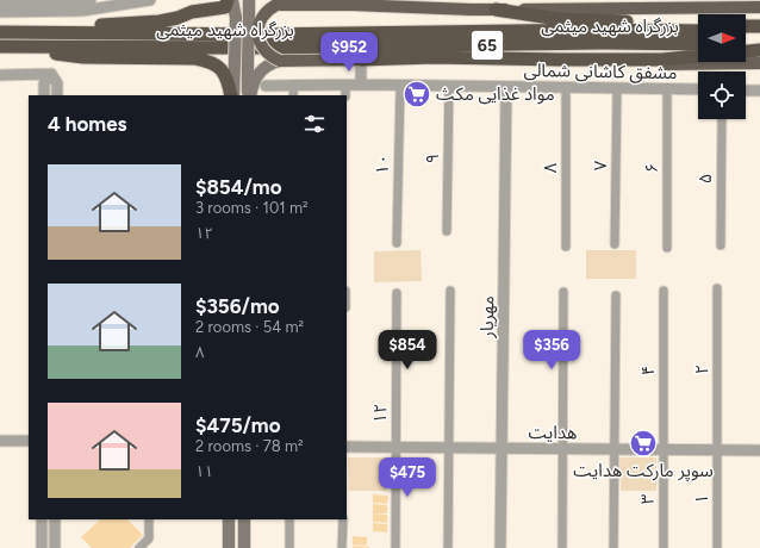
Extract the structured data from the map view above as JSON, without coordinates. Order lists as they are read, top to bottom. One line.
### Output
{"streets":{"highway":["بزرگراه شهید میثمی","65"],"street":["مشفق کاشانی شمالی","۹","۱۰","۷","۸","۶","۵","مهریار","۲","۴","۱۲","هدایت","۳","۱"]},"crossings":[["مشفق کاشانی شمالی","۹"],["مشفق کاشانی شمالی","۱۰"],["مشفق کاشانی شمالی","۷"],["مشفق کاشانی شمالی","۸"],["مشفق کاشانی شمالی","۶"],["مشفق کاشانی شمالی","مهریار"],["مهریار","هدایت"],["۲","هدایت"],["۲","۱"],["۴","هدایت"],["۴","۳"],["۱۲","هدایت"],["هدایت","۳"],["هدایت","۱"]],"places":{"supermarket":["مواد غذایی مکث","سوپر مارکت هدایت"]},"north":"right","page":{"price":["$952","$854","$356","$475"],"heading":"4 homes","list":[{"name":"$854/mo","note":"3 rooms · 101 m² · ۱۲"},{"name":"$356/mo","note":"2 rooms · 54 m² · ۸"},{"name":"$475/mo","note":"2 rooms · 78 m² · ۱۱"}]}}
